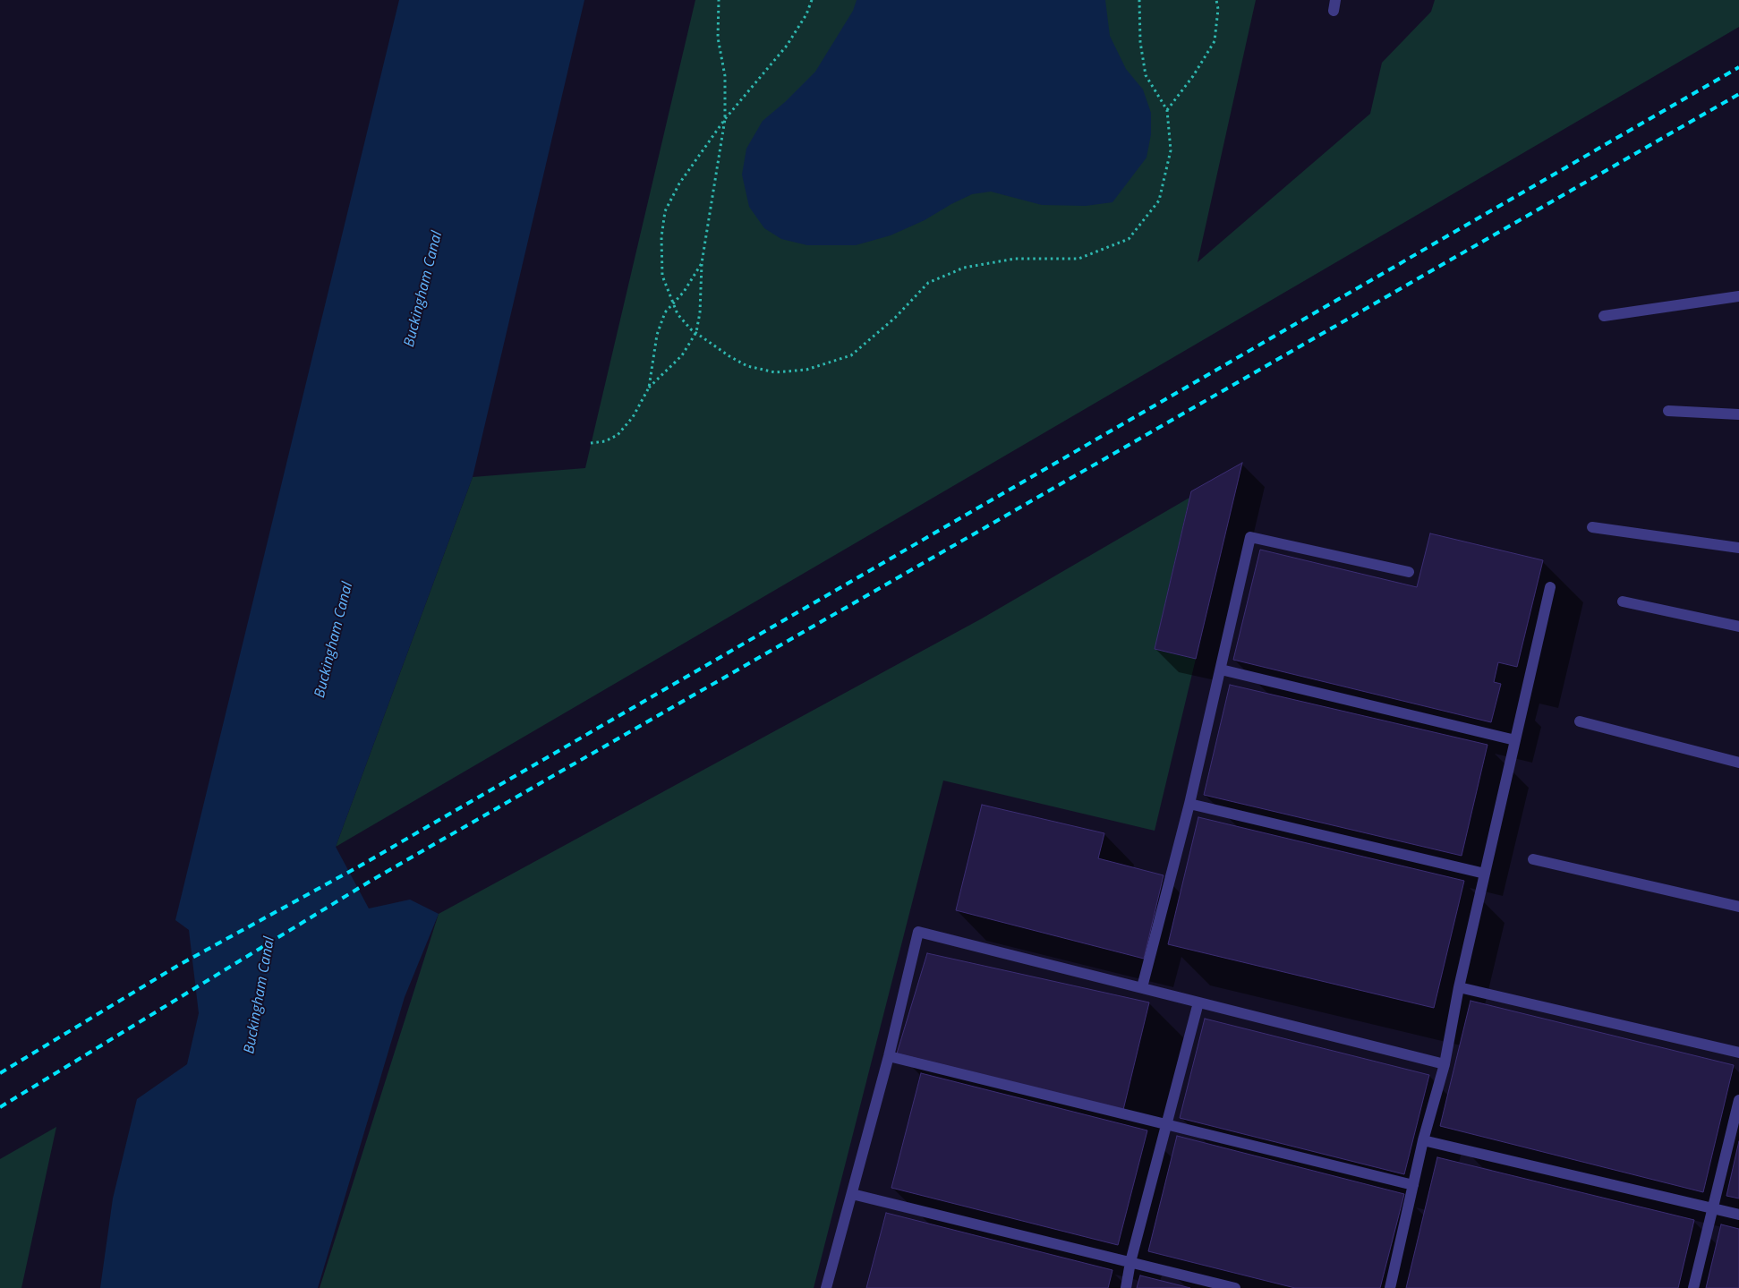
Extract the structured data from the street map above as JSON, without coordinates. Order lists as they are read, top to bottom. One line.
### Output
{"water":["Buckingham Canal"]}
